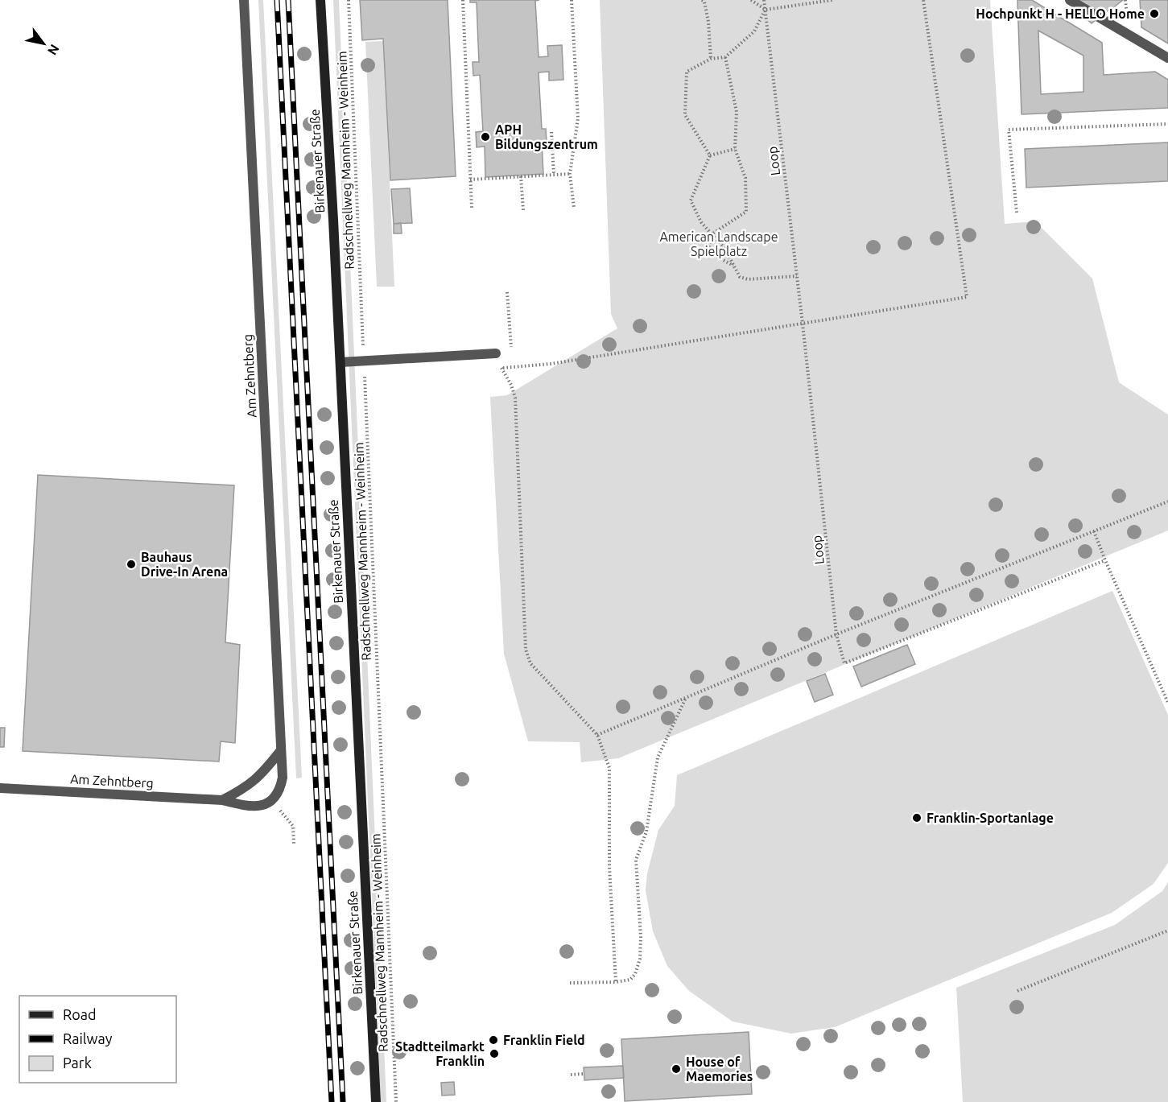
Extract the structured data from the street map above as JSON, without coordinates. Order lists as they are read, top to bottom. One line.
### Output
{"streets":{"street":["Birkenauer Straße"],"lane":["Am Zehntberg"],"path":["Radschnellweg Mannheim - Weinheim","Loop"]},"parks":["American Landscape Spielplatz"],"places":["Hochpunkt H - HELLO Home","APH Bildungszentrum","Bauhaus Drive-In Arena","Franklin-Sportanlage","Franklin Field","Stadtteilmarkt Franklin","House of Maemories"],"legend":["Road","Railway","Park"],"north":"bottom right"}
